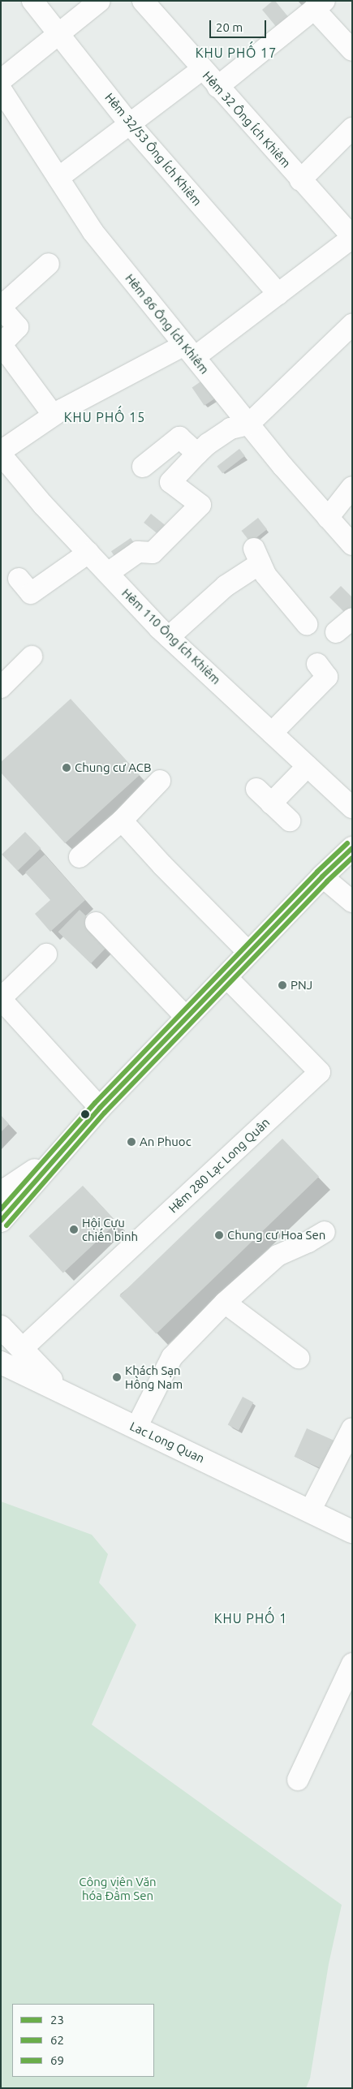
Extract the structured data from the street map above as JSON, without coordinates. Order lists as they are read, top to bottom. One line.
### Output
{"streets":{"main road":["Lac Long Quan"],"street":["Hẻm 32 Ông Ích Khiêm","Hẻm 32/53 Ông Ích Khiêm","Hẻm 86 Ông Ích Khiêm","Hẻm 110 Ông Ích Khiêm","Hẻm 280 Lạc Long Quân"]},"crossings":[["Hẻm 280 Lạc Long Quân","Lac Long Quan"]],"districts":["KHU PHỐ 17","KHU PHỐ 15","KHU PHỐ 1"],"parks":["Công viên Văn hóa Đầm Sen"],"places":["Chung cư ACB","PNJ","An Phuoc","Hội Cựu chiến binh","Chung cư Hoa Sen","Khách Sạn Hồng Nam"],"lines":["transit line 69","transit line 23","transit line 62"],"legend":["23","62","69"],"scale_bar":"20 m"}
